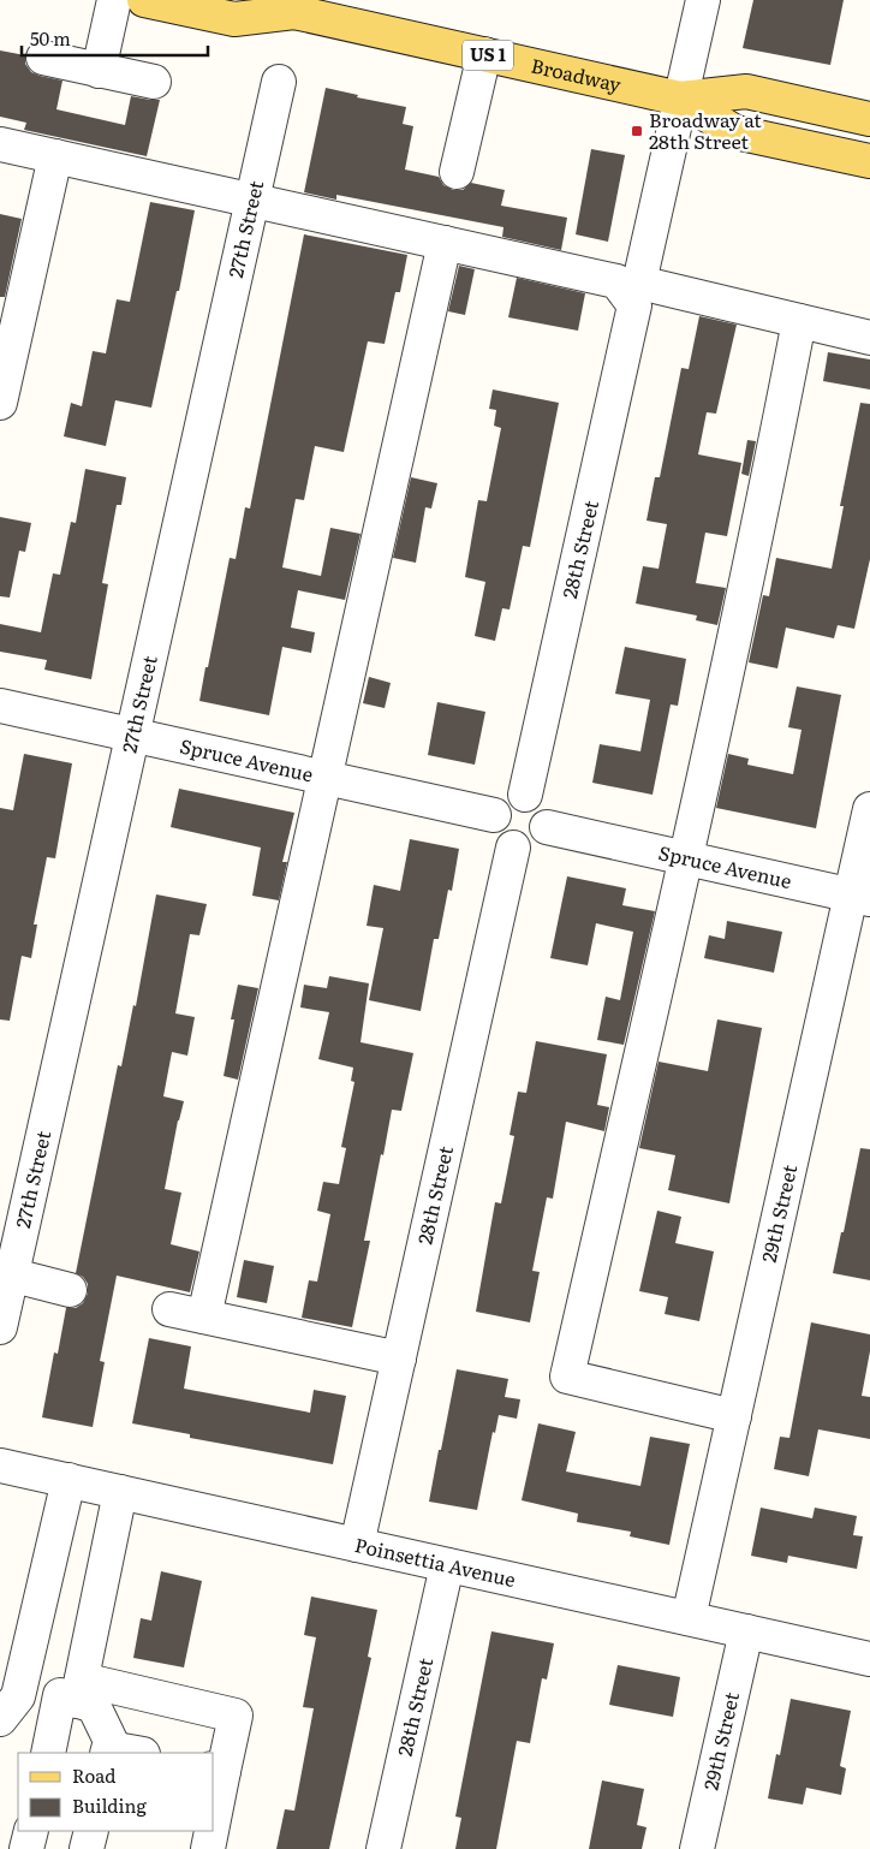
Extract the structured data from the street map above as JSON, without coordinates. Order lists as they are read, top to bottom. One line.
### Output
{"streets":{"main road":["US 1","Broadway"],"street":["27th Street","28th Street","Spruce Avenue","29th Street","Poinsettia Avenue"]},"crossings":[["Broadway","28th Street"],["27th Street","Spruce Avenue"],["28th Street","Spruce Avenue"],["28th Street","Poinsettia Avenue"],["Spruce Avenue","29th Street"],["29th Street","Poinsettia Avenue"]],"places":{"transit":["Broadway at 28th Street"]},"legend":["Road","Building"],"scale_bar":"50 m"}
